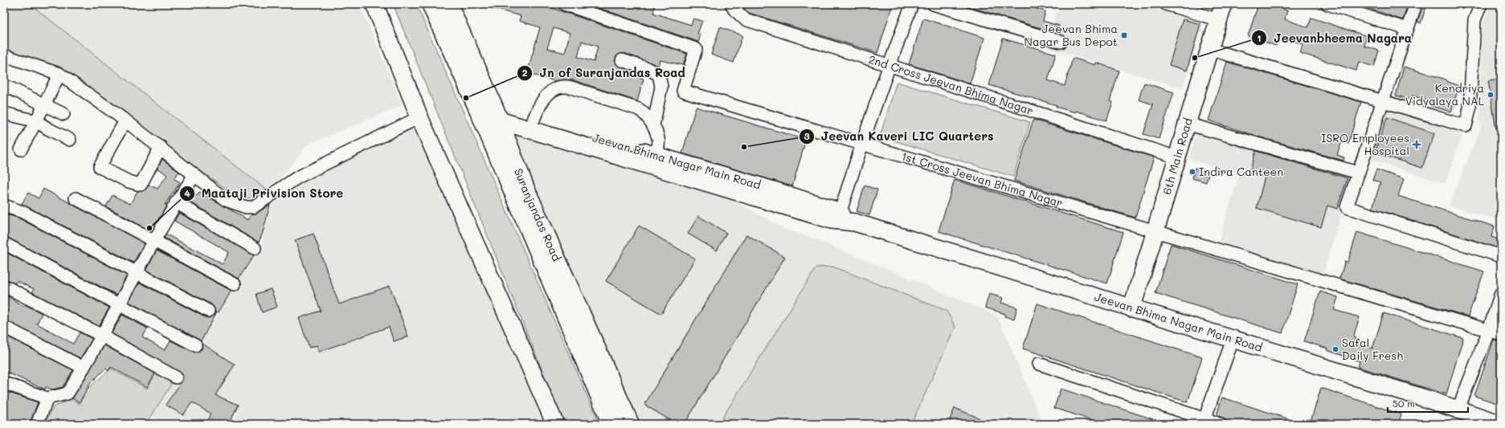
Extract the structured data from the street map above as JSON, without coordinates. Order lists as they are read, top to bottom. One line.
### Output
{"streets":{"main road":["6th Main Road","Jeevan Bhima Nagar Main Road","Suranjandas Road"],"street":["2nd Cross Jeevan Bhima Nagar","1st Cross Jeevan Bhima Nagar"]},"crossings":[["2nd Cross Jeevan Bhima Nagar","6th Main Road"],["6th Main Road","Jeevan Bhima Nagar Main Road"],["6th Main Road","1st Cross Jeevan Bhima Nagar"],["Jeevan Bhima Nagar Main Road","Suranjandas Road"]],"places":{"transit":["Jeevan Bhima Nagar Bus Depot"],"other":["Jeevanbheema Nagara","Kendriya Vidyalaya NAL","Jn of Suranjandas Road","Jeevan Kaveri LIC Quarters","Indira Canteen","Maataji Privision Store","Safal Daily Fresh"],"health":["ISRO Employees Hospital"]},"scale_bar":"50 m"}
